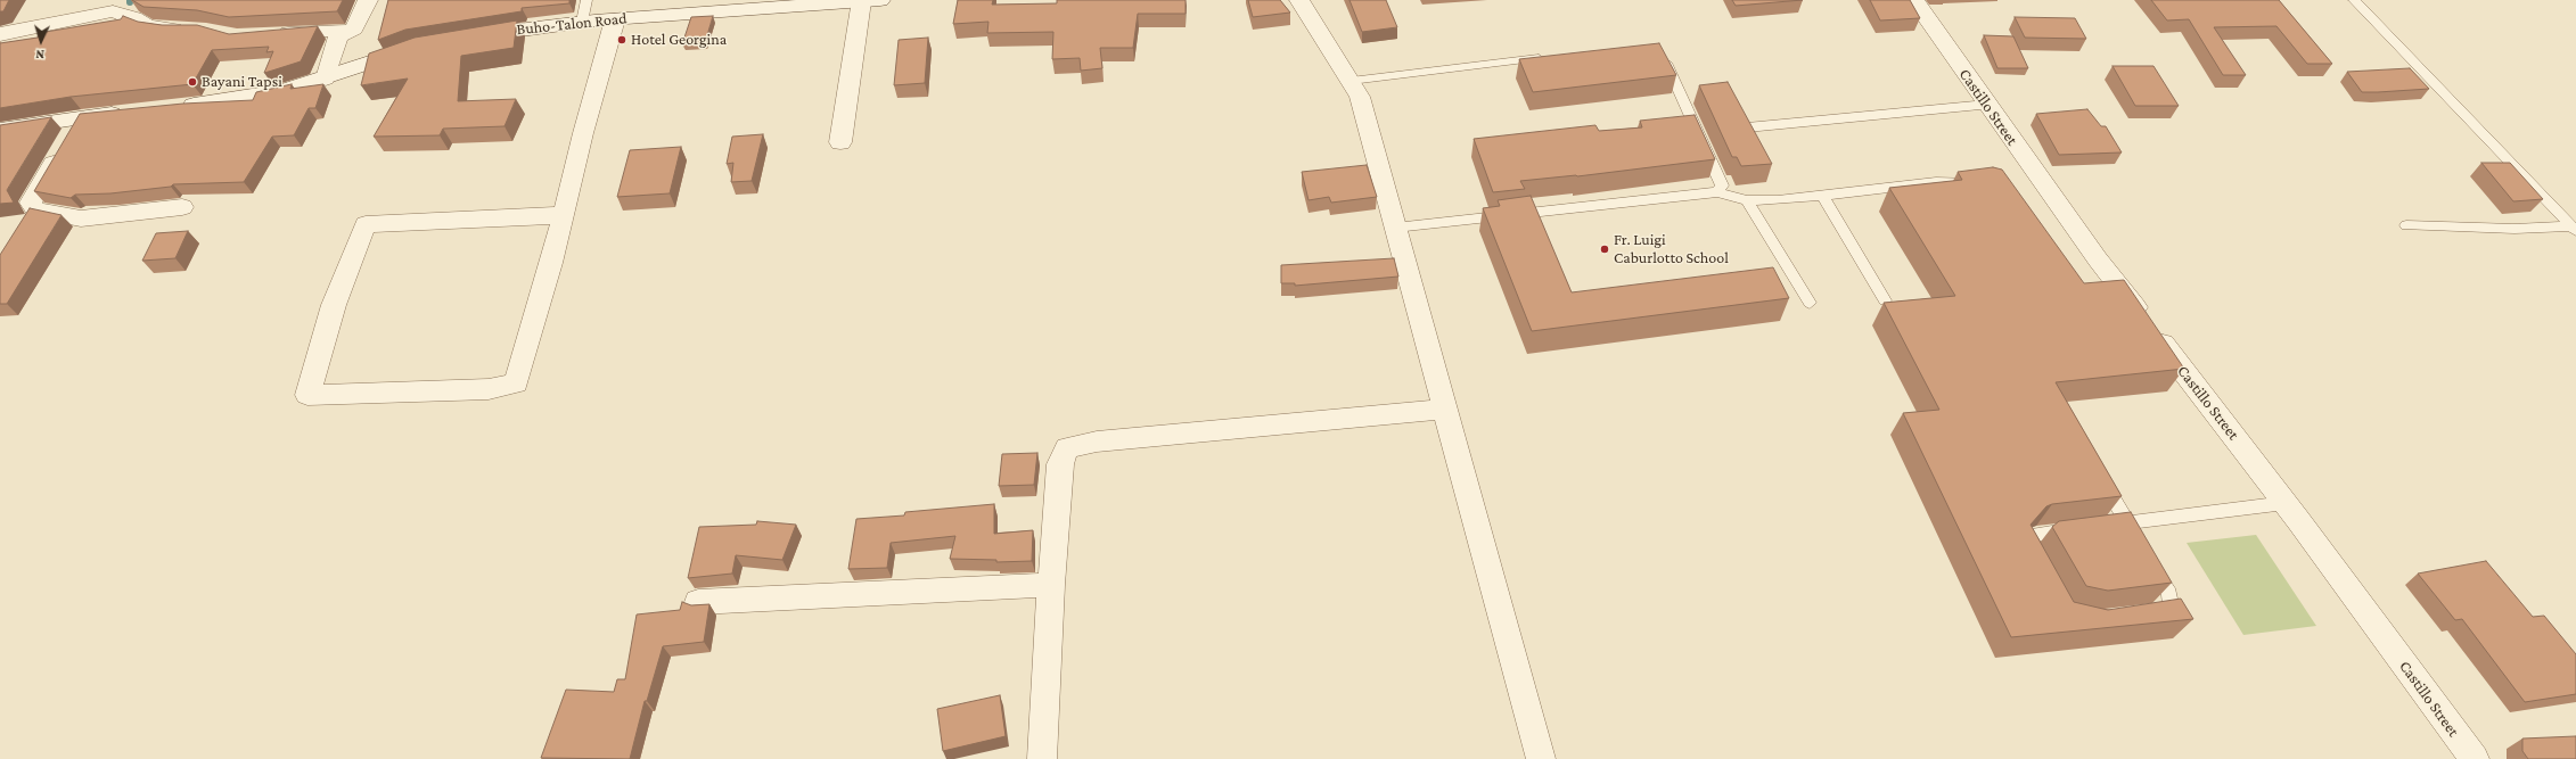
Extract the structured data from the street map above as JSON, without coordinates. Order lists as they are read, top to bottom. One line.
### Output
{"streets":{"street":["Buho-Talon Road","Castillo Street"]},"places":["Hotel Georgina","Bayani Tapsi","Fr. Luigi Caburlotto School"],"north":"bottom"}
